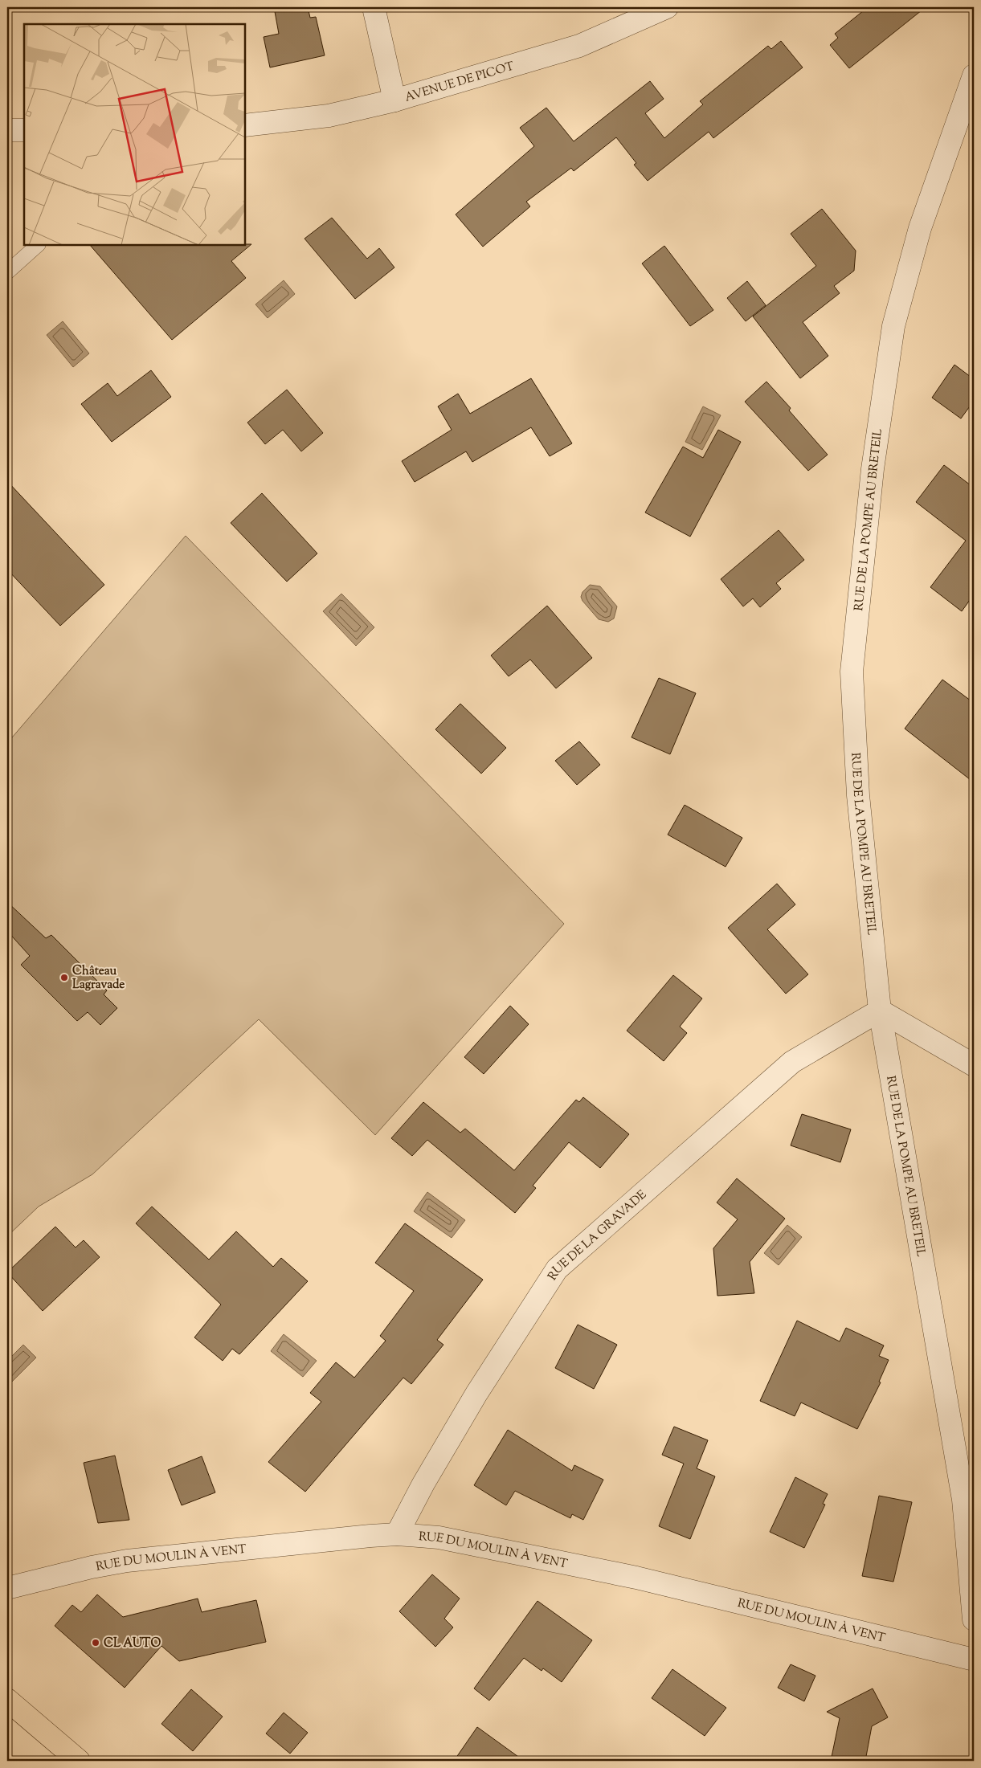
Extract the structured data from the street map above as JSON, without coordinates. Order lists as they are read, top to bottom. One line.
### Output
{"streets":{"street":["AVENUE DE PICOT","RUE DE LA POMPE AU BRETEIL","RUE DE LA GRAVADE","RUE DU MOULIN À VENT"]},"crossings":[["RUE DE LA POMPE AU BRETEIL","RUE DE LA GRAVADE"],["RUE DE LA GRAVADE","RUE DU MOULIN À VENT"]],"places":["Château Lagravade","CL AUTO"]}
